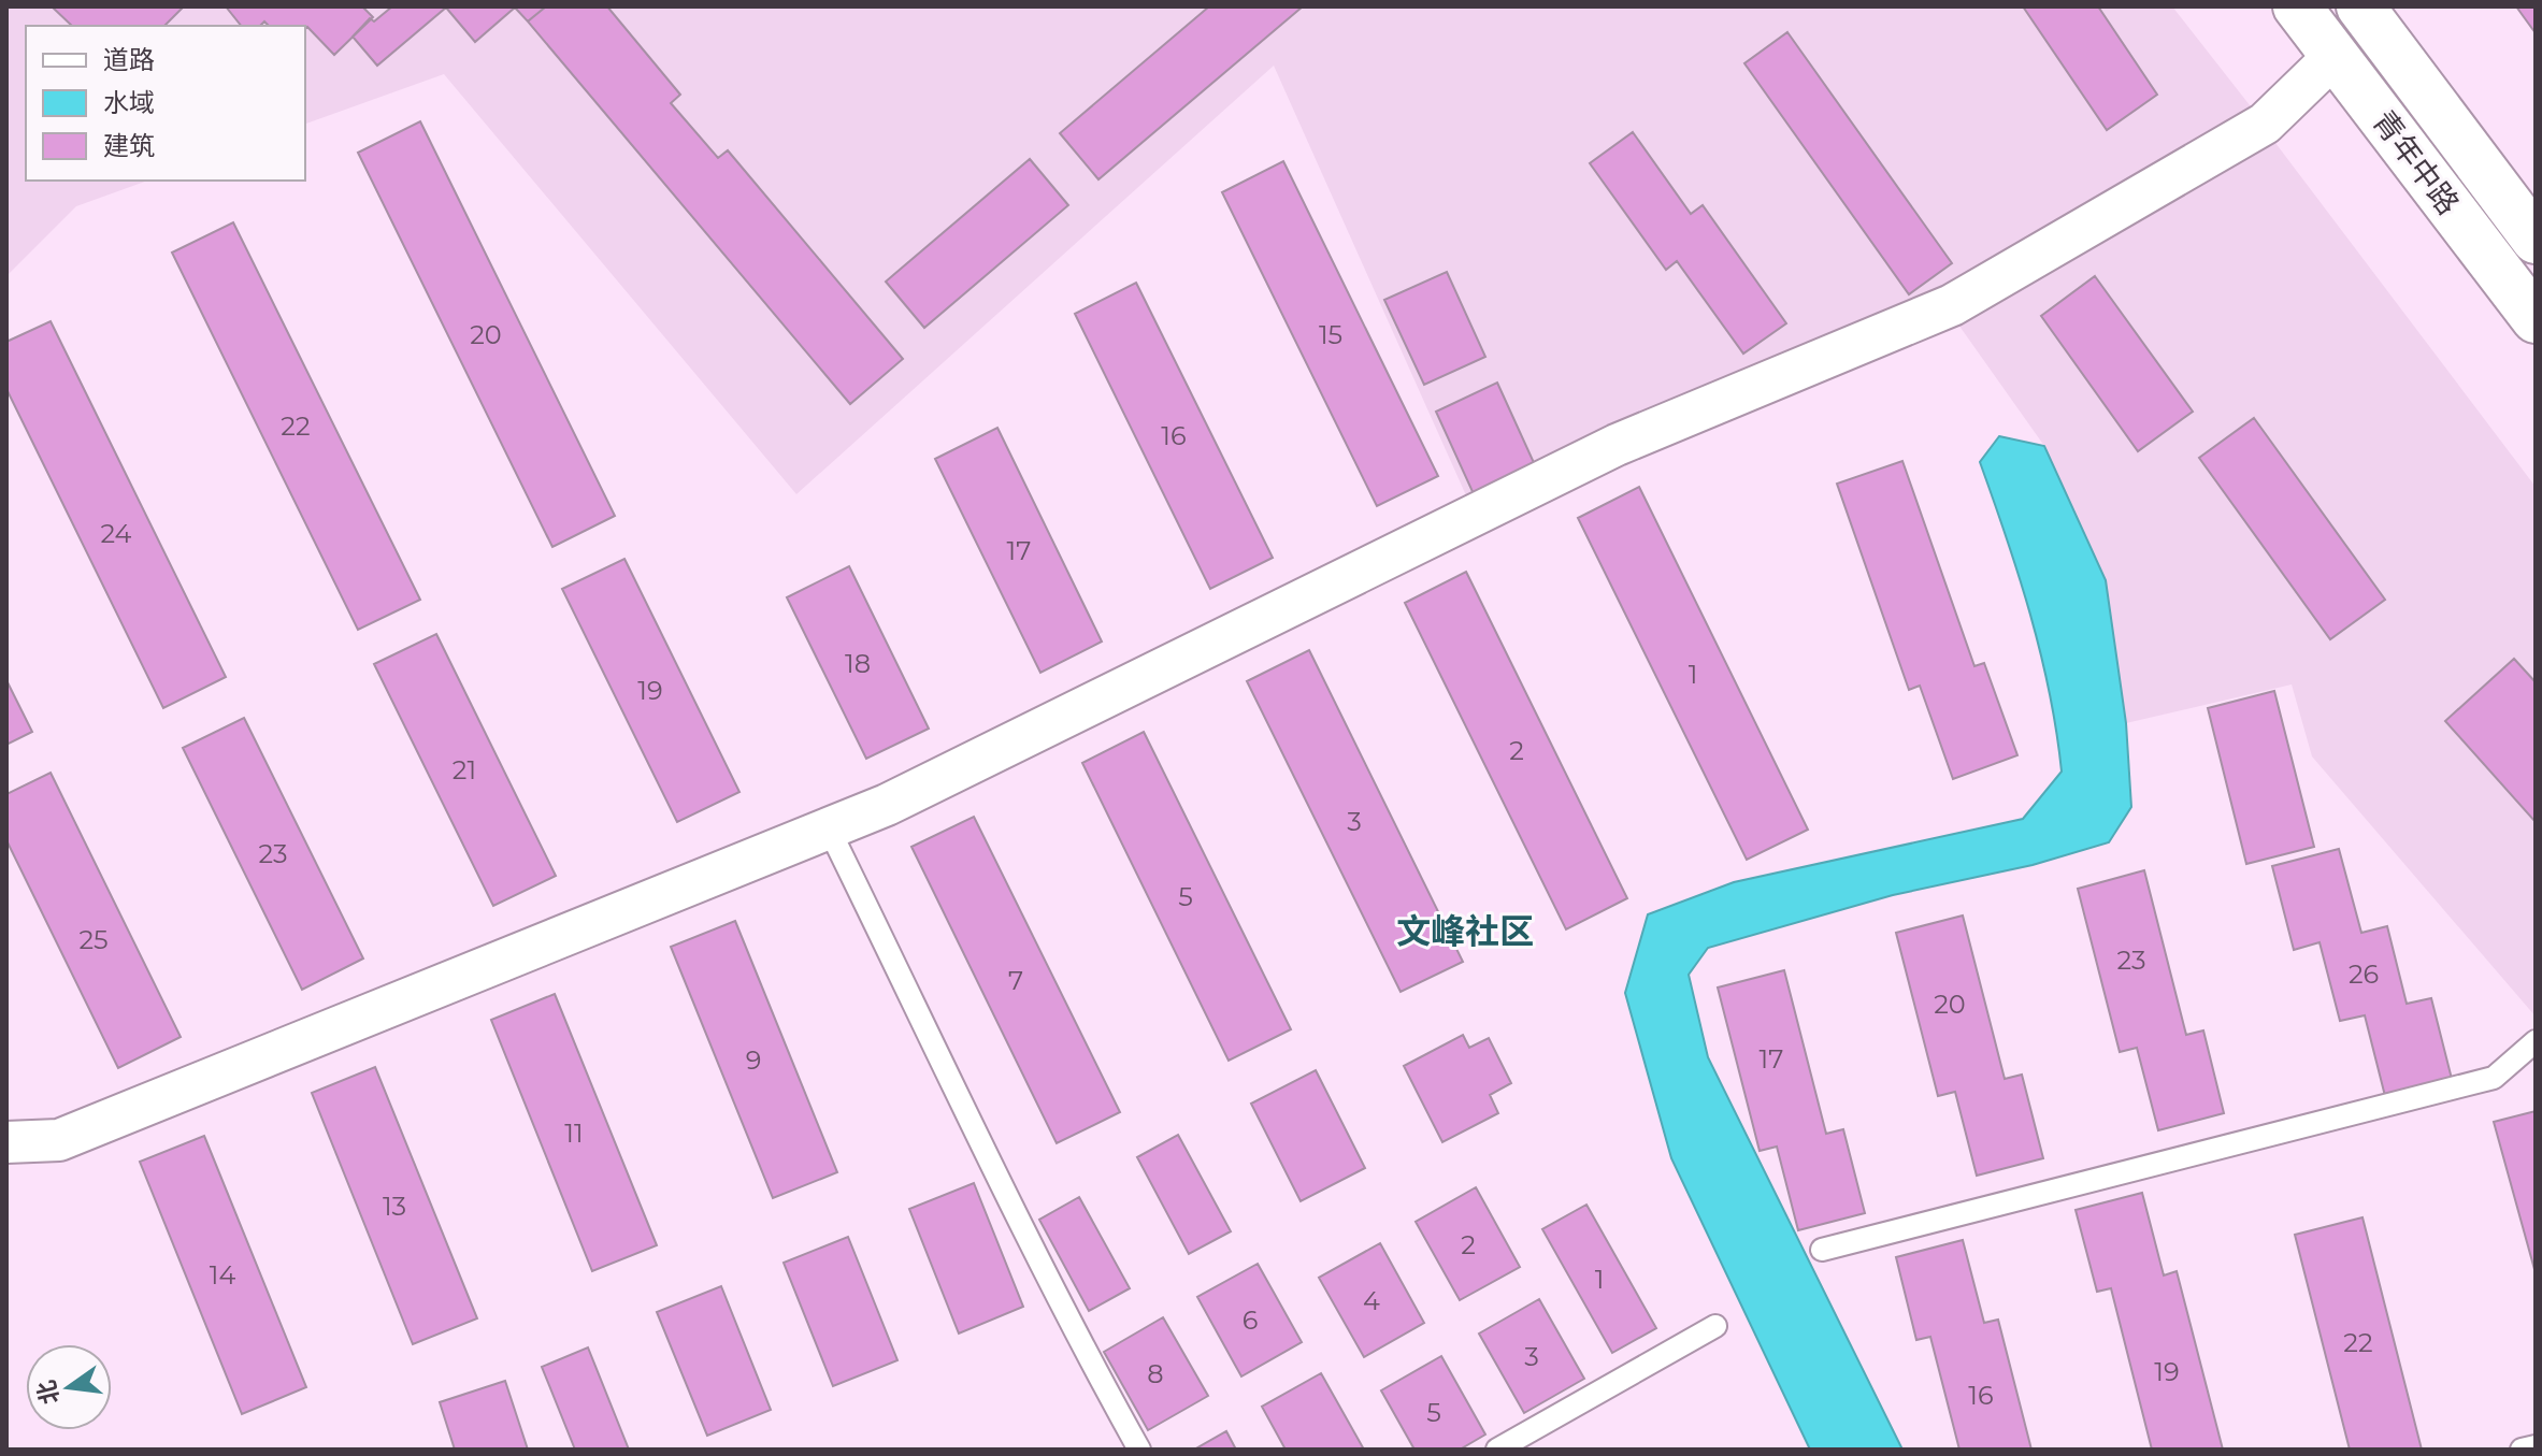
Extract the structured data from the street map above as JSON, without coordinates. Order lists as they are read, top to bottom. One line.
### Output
{"streets":{"main road":["青年中路"]},"districts":["文峰社区"],"house_numbers":["20","15","22","16","24","17","18","1","19","2","21","3","23","5","25","23","26","7","20","17","9","11","13","2","14","1","4","6","22","3","19","8","16","5"],"legend":["道路","水域","建筑"],"north":"left"}
